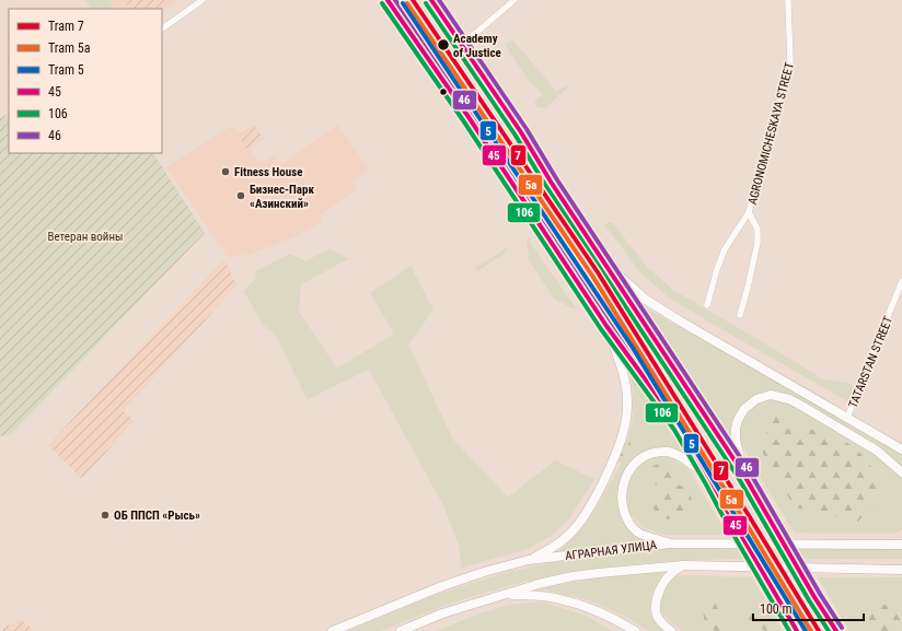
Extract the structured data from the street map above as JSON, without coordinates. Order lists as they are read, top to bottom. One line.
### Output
{"streets":{"main road":["АГРАРНАЯ УЛИЦА"],"street":["AGRONOMICHESKAYA STREET","TATARSTAN STREET"]},"parks":["Ветеран войны"],"places":["Academy of Justice","Fitness House","Бизнес-Парк «Азинский»","ОБ ППСП «Рысь»"],"lines":["tram line 7","transit line 45","transit line 46","tram line 5а","tram line 5","transit line 106"],"legend":["Tram 7","Tram 5а","Tram 5","45","106","46"],"scale_bar":"100 m"}
